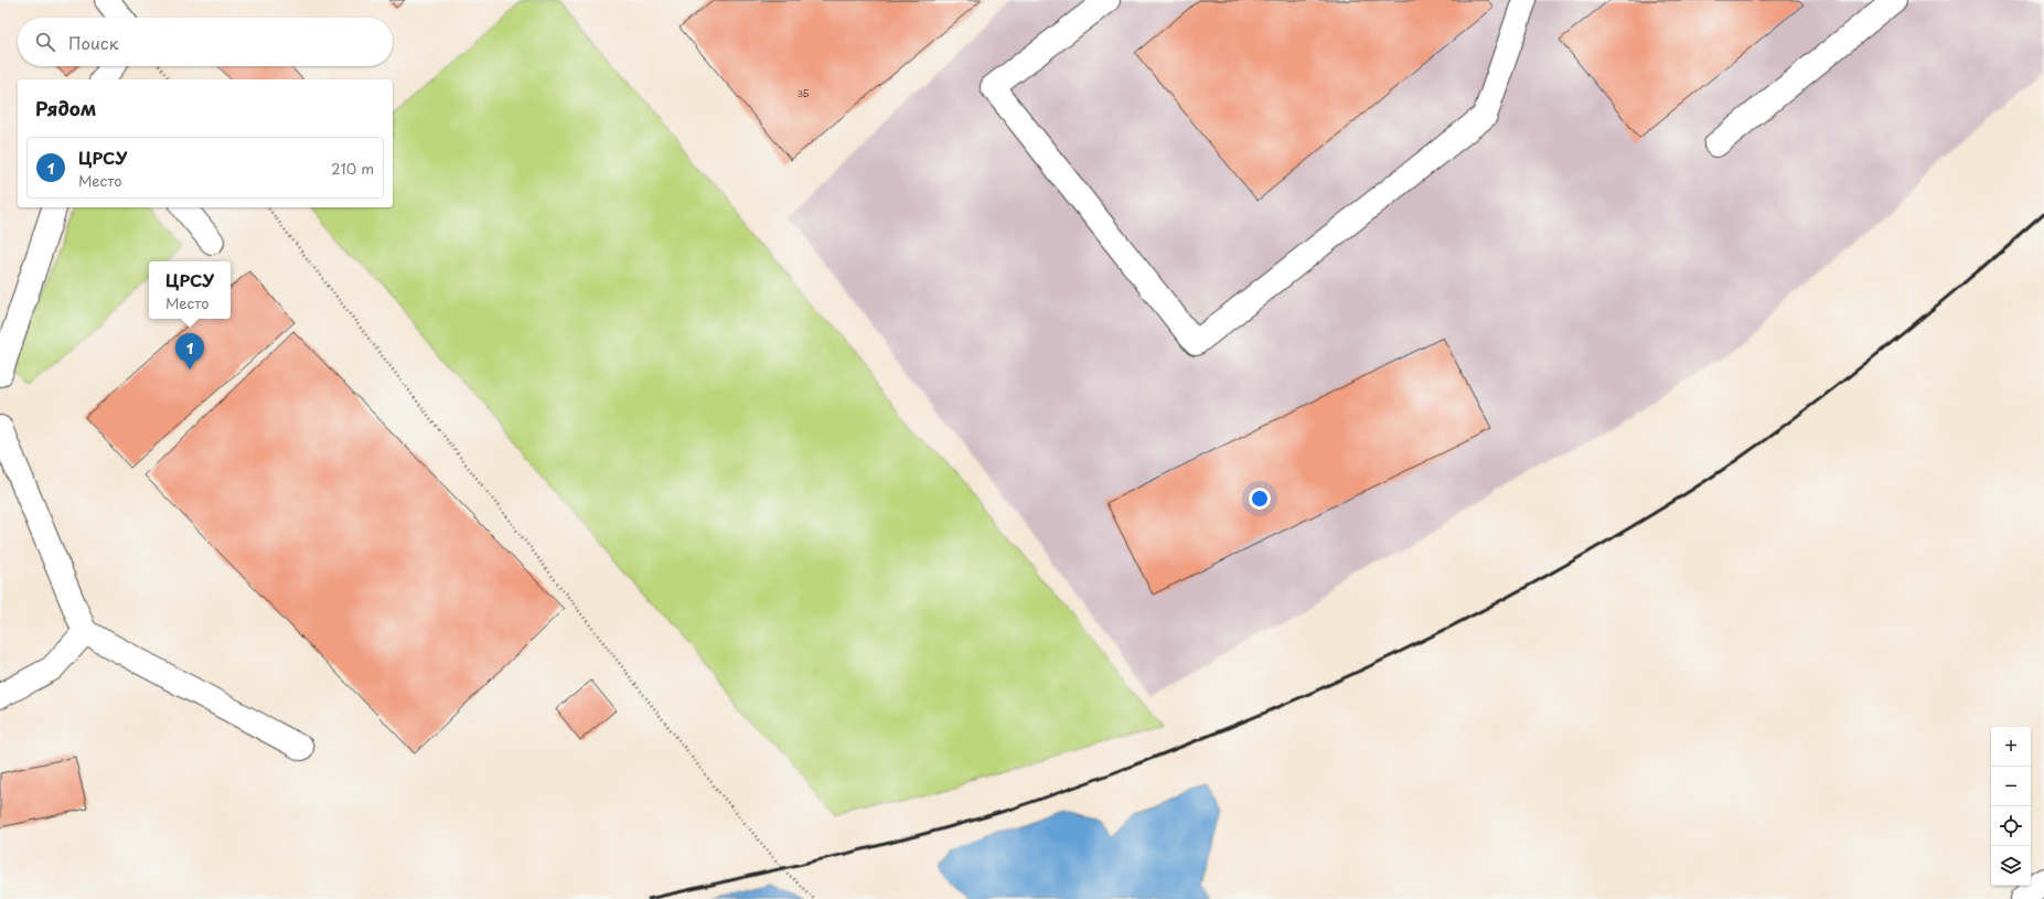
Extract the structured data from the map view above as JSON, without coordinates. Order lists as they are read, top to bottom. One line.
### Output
{"house_numbers":["3Б"],"page":{"search":"Поиск","heading":"Рядом","list":[{"mark":"1","name":"ЦРСУ","note":"Место","value":"210 m"}],"popup":["ЦРСУ","Место"],"pins":"1","map_buttons":["+","−"]}}
